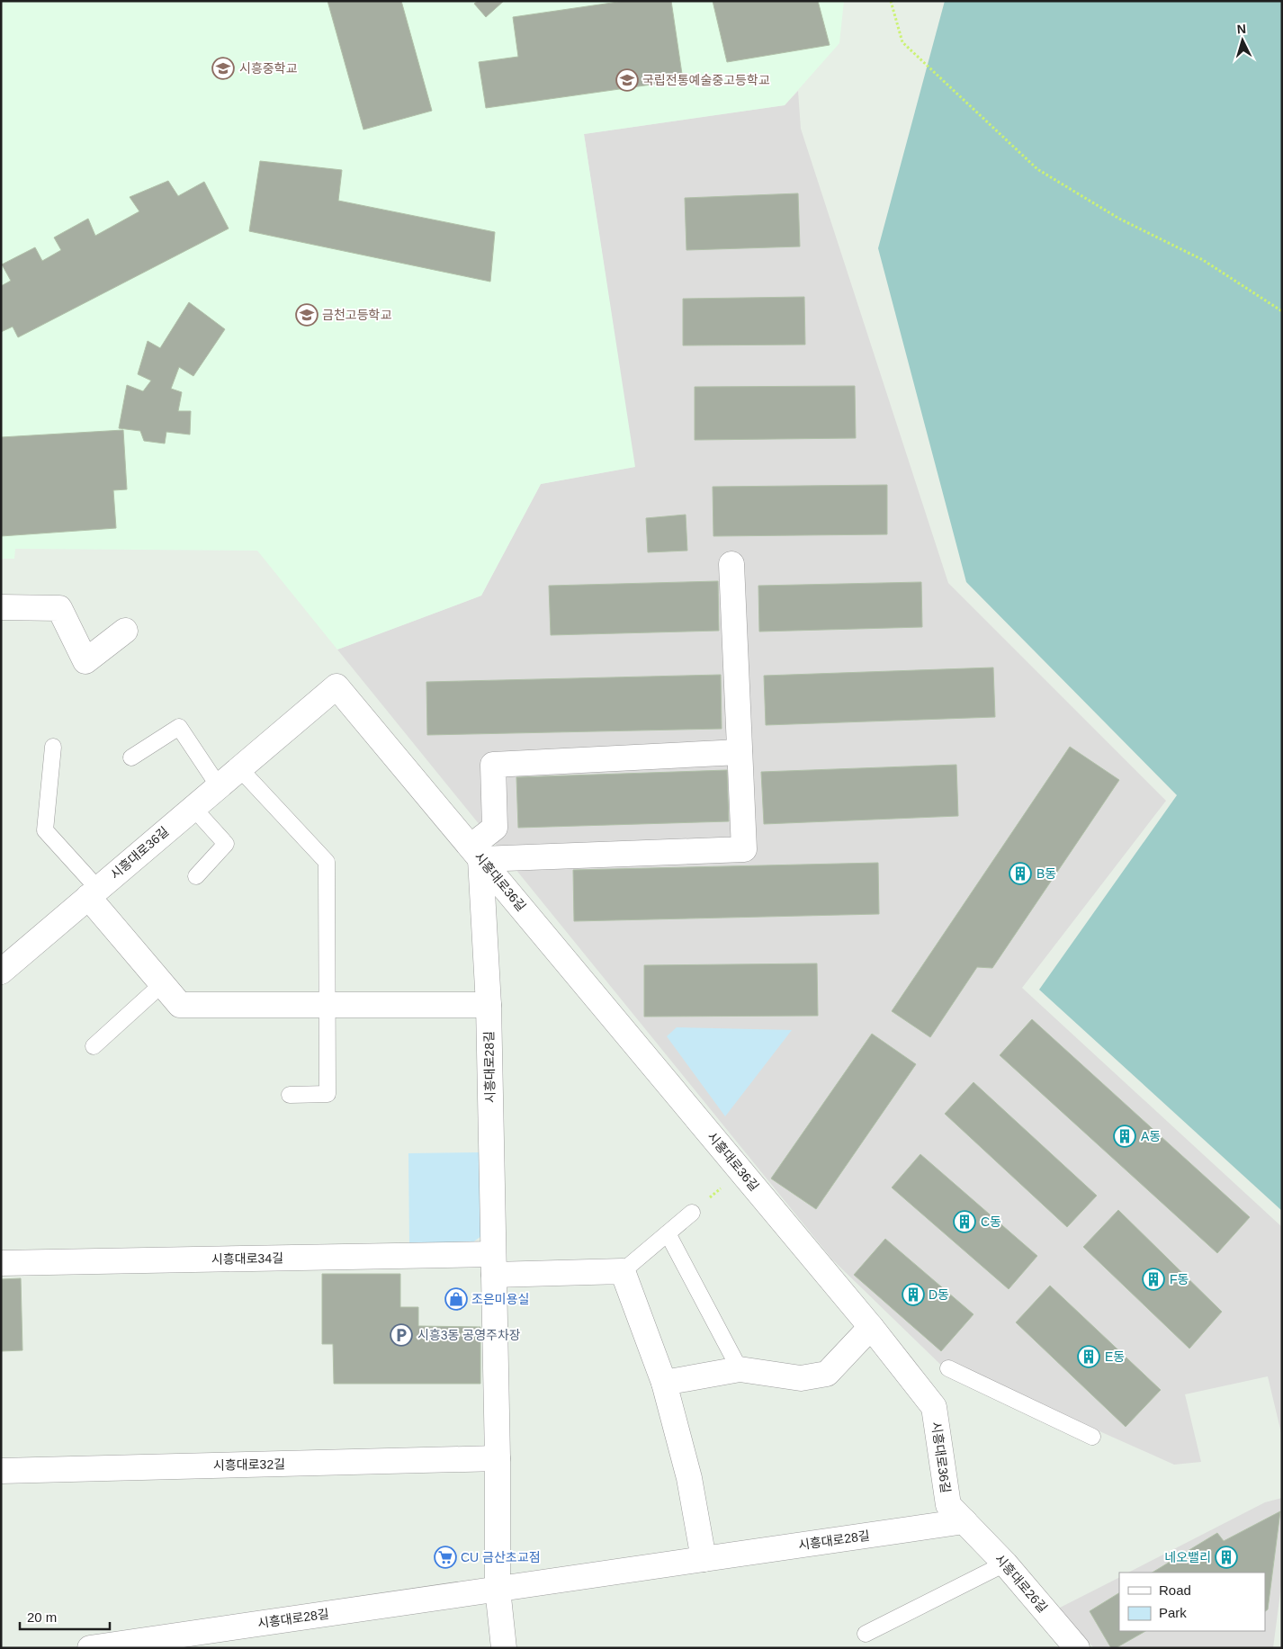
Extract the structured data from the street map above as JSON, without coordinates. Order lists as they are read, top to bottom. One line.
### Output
{"streets":{"street":["시흥대로36길","시흥대로28길","시흥대로34길","시흥대로32길","시흥대로26길"]},"crossings":[["시흥대로36길","시흥대로28길"],["시흥대로36길","시흥대로26길"],["시흥대로28길","시흥대로34길"],["시흥대로28길","시흥대로32길"],["시흥대로28길","시흥대로26길"]],"places":{"school or university":["시흥중학교","국립전통예술중고등학교","금천고등학교"],"building":["B동","A동","C동","F동","D동","E동","네오밸리"],"shop":["조은미용실"],"parking":["시흥3동 공영주차장"],"supermarket":["CU 금산초교점"]},"legend":["Road","Park"],"scale_bar":"20 m","north":"top"}
